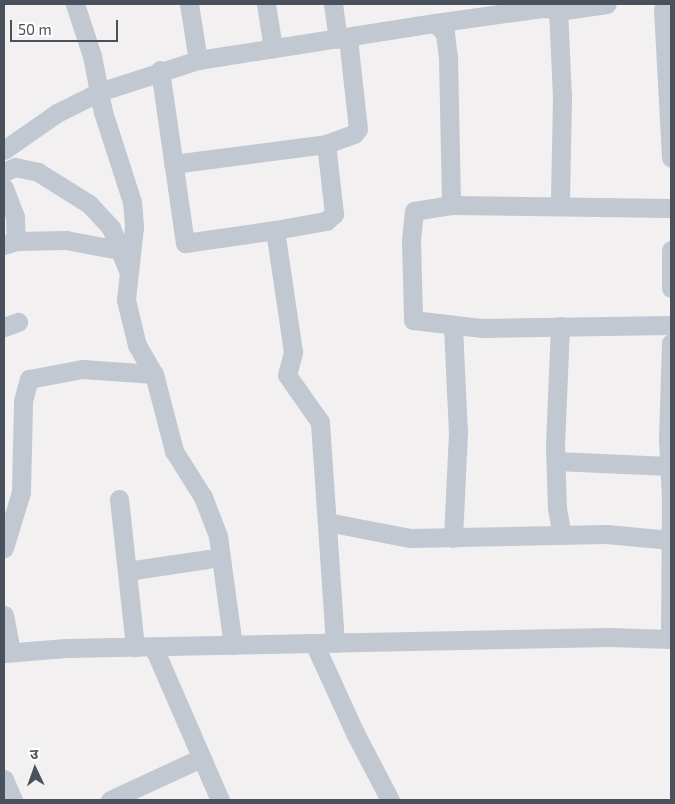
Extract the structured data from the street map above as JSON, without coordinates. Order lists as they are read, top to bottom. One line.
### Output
{"scale_bar":"50 m","north":"top"}
